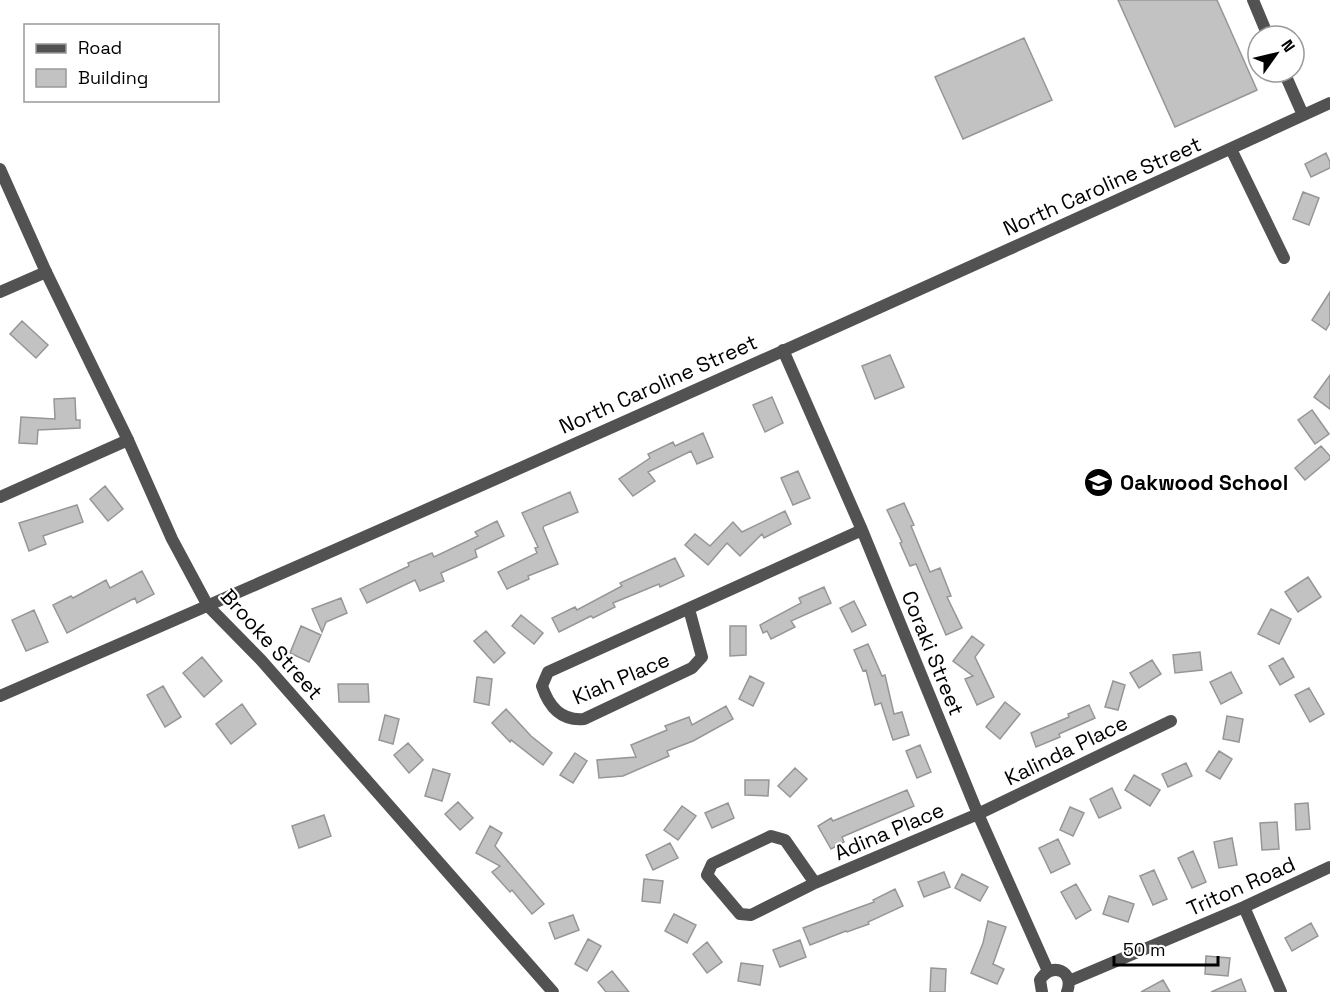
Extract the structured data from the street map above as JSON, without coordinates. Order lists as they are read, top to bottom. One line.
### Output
{"streets":{"street":["North Caroline Street","Brooke Street","Coraki Street","Kiah Place","Kalinda Place","Adina Place","Triton Road"]},"crossings":[["North Caroline Street","Brooke Street"],["North Caroline Street","Coraki Street"],["Coraki Street","Kiah Place"],["Coraki Street","Kalinda Place"],["Coraki Street","Adina Place"],["Kalinda Place","Adina Place"]],"places":{"school or university":["Oakwood School"]},"legend":["Road","Building"],"scale_bar":"50 m","north":"top right"}
